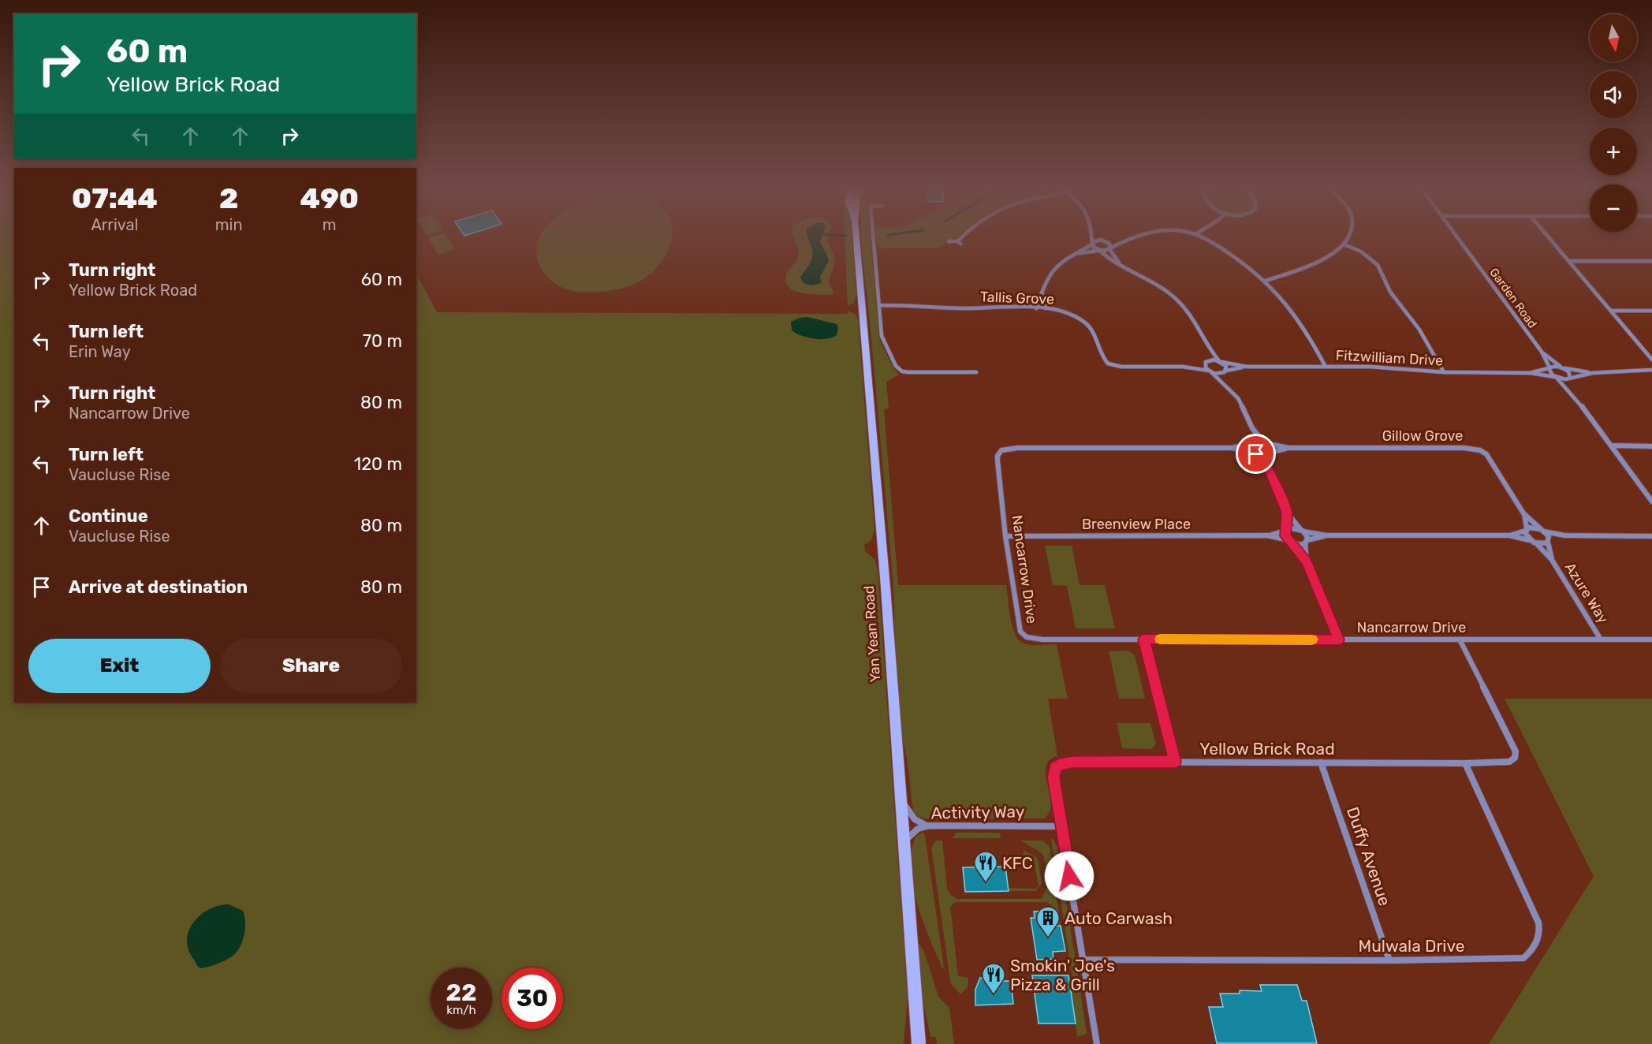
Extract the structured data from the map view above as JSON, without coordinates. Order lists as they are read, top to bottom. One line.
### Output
{"streets":{"main road":["Yan Yean Road"],"street":["Tallis Grove","Garden Road","Fitzwilliam Drive","Gillow Grove","Breenview Place","Nancarrow Drive","Azure Way","Yellow Brick Road","Activity Way","Duffy Avenue","Mulwala Drive"]},"crossings":[["Tallis Grove","Fitzwilliam Drive"],["Garden Road","Fitzwilliam Drive"],["Gillow Grove","Nancarrow Drive"],["Gillow Grove","Azure Way"],["Breenview Place","Nancarrow Drive"],["Nancarrow Drive","Azure Way"],["Nancarrow Drive","Yellow Brick Road"],["Yan Yean Road","Activity Way"],["Yellow Brick Road","Activity Way"],["Yellow Brick Road","Duffy Avenue"],["Yellow Brick Road","Mulwala Drive"],["Duffy Avenue","Mulwala Drive"]],"places":{"restaurant":["KFC","Smokin' Joe's Pizza & Grill"],"building":["Auto Carwash"]},"north":"bottom","page":{"map_buttons":["+","−"],"turn":["60 m","Yellow Brick Road"],"eta":["07:44","Arrival","2","min","490","m"],"list":[{"name":"Turn right","note":"Yellow Brick Road","value":"60 m"},{"name":"Turn left","note":"Erin Way","value":"70 m"},{"name":"Turn right","note":"Nancarrow Drive","value":"80 m"},{"name":"Turn left","note":"Vaucluse Rise","value":"120 m"},{"name":"Continue","note":"Vaucluse Rise","value":"80 m"},{"name":"Arrive at destination","value":"80 m"}],"buttons":["Exit","Share"],"speed":"22 km/h","limit":"30"}}
